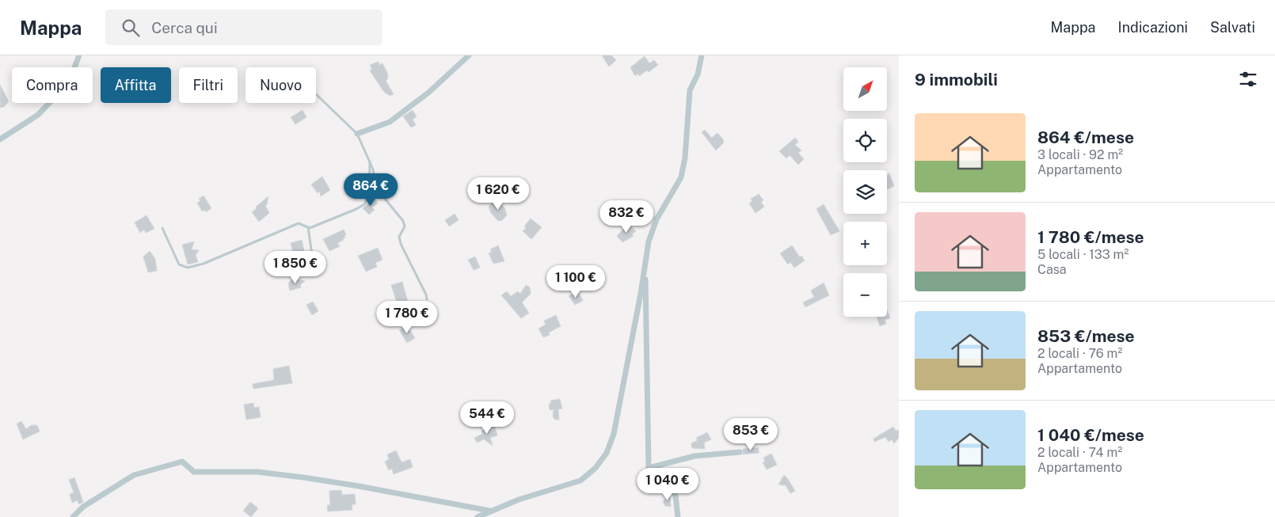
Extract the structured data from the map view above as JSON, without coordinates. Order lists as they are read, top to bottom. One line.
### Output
{"north":"top right","page":{"header":"Mappa","search":"Cerca qui","nav":["Mappa","Indicazioni","Salvati"],"heading":"9 immobili","map_buttons":["+","−"],"chip":["Compra","Affitta","Filtri","Nuovo"],"list":[{"name":"864 €/mese","note":"3 locali · 92 m² · Appartamento"},{"name":"1 780 €/mese","note":"5 locali · 133 m² · Casa"},{"name":"853 €/mese","note":"2 locali · 76 m² · Appartamento"},{"name":"1 040 €/mese","note":"2 locali · 74 m² · Appartamento"}],"price":["864 €","1 620 €","832 €","1 850 €","1 100 €","1 780 €","544 €","853 €","1 040 €"]}}
